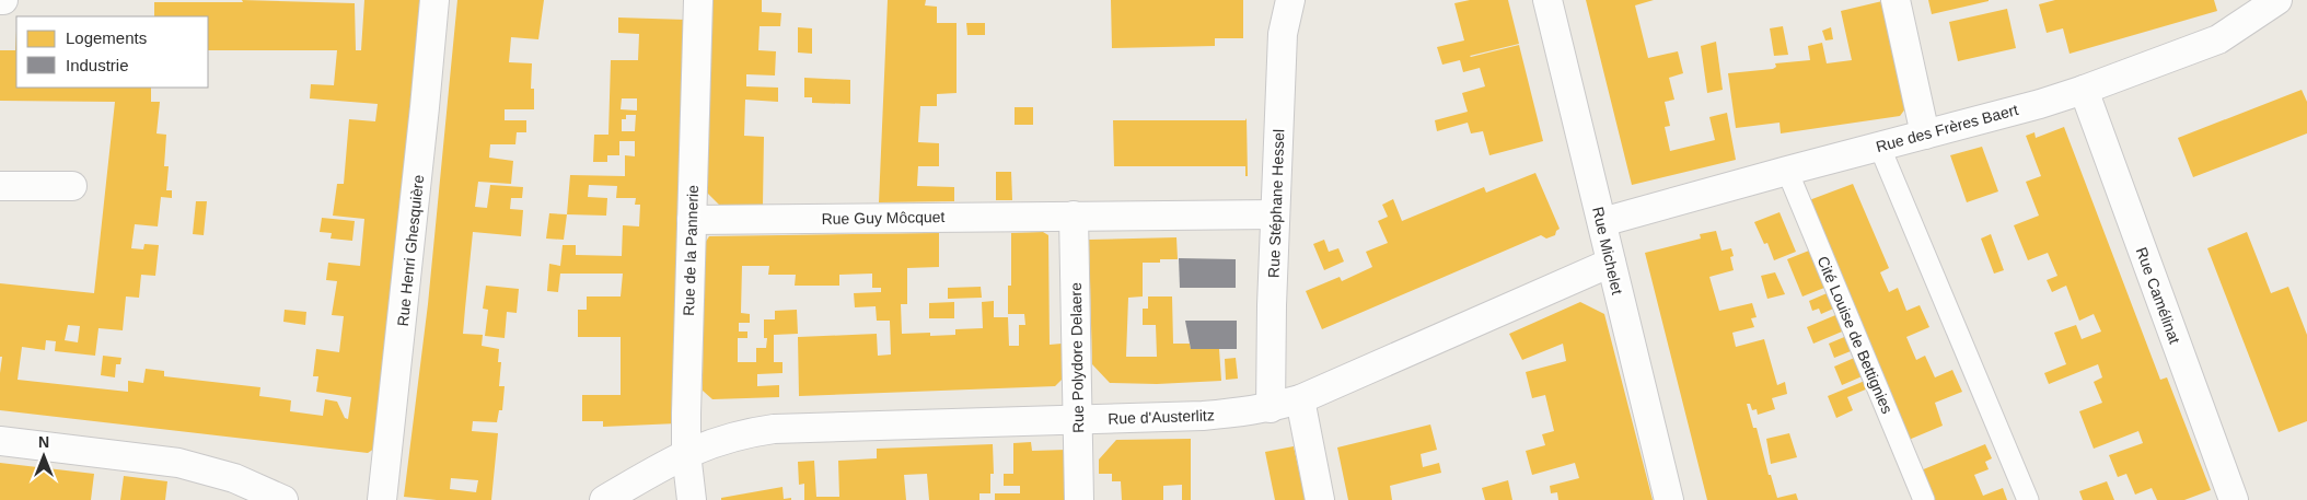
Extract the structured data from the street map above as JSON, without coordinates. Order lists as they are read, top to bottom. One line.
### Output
{"streets":{"street":["Rue des Frères Baert","Rue Stéphane Hessel","Rue Guy Môcquet","Rue Henri Ghesquière","Rue de la Pannerie","Rue Michelet","Rue Camélinat","Cité Louise de Bettignies","Rue Polydore Delaere","Rue d'Austerlitz"]},"crossings":[["Rue des Frères Baert","Rue Michelet"],["Rue des Frères Baert","Rue Camélinat"],["Rue des Frères Baert","Cité Louise de Bettignies"],["Rue Stéphane Hessel","Rue Guy Môcquet"],["Rue Stéphane Hessel","Rue d'Austerlitz"],["Rue Guy Môcquet","Rue de la Pannerie"],["Rue Guy Môcquet","Rue Polydore Delaere"],["Rue de la Pannerie","Rue d'Austerlitz"],["Rue Michelet","Rue d'Austerlitz"],["Rue Polydore Delaere","Rue d'Austerlitz"]],"legend":["Logements","Industrie"],"north":"top"}
